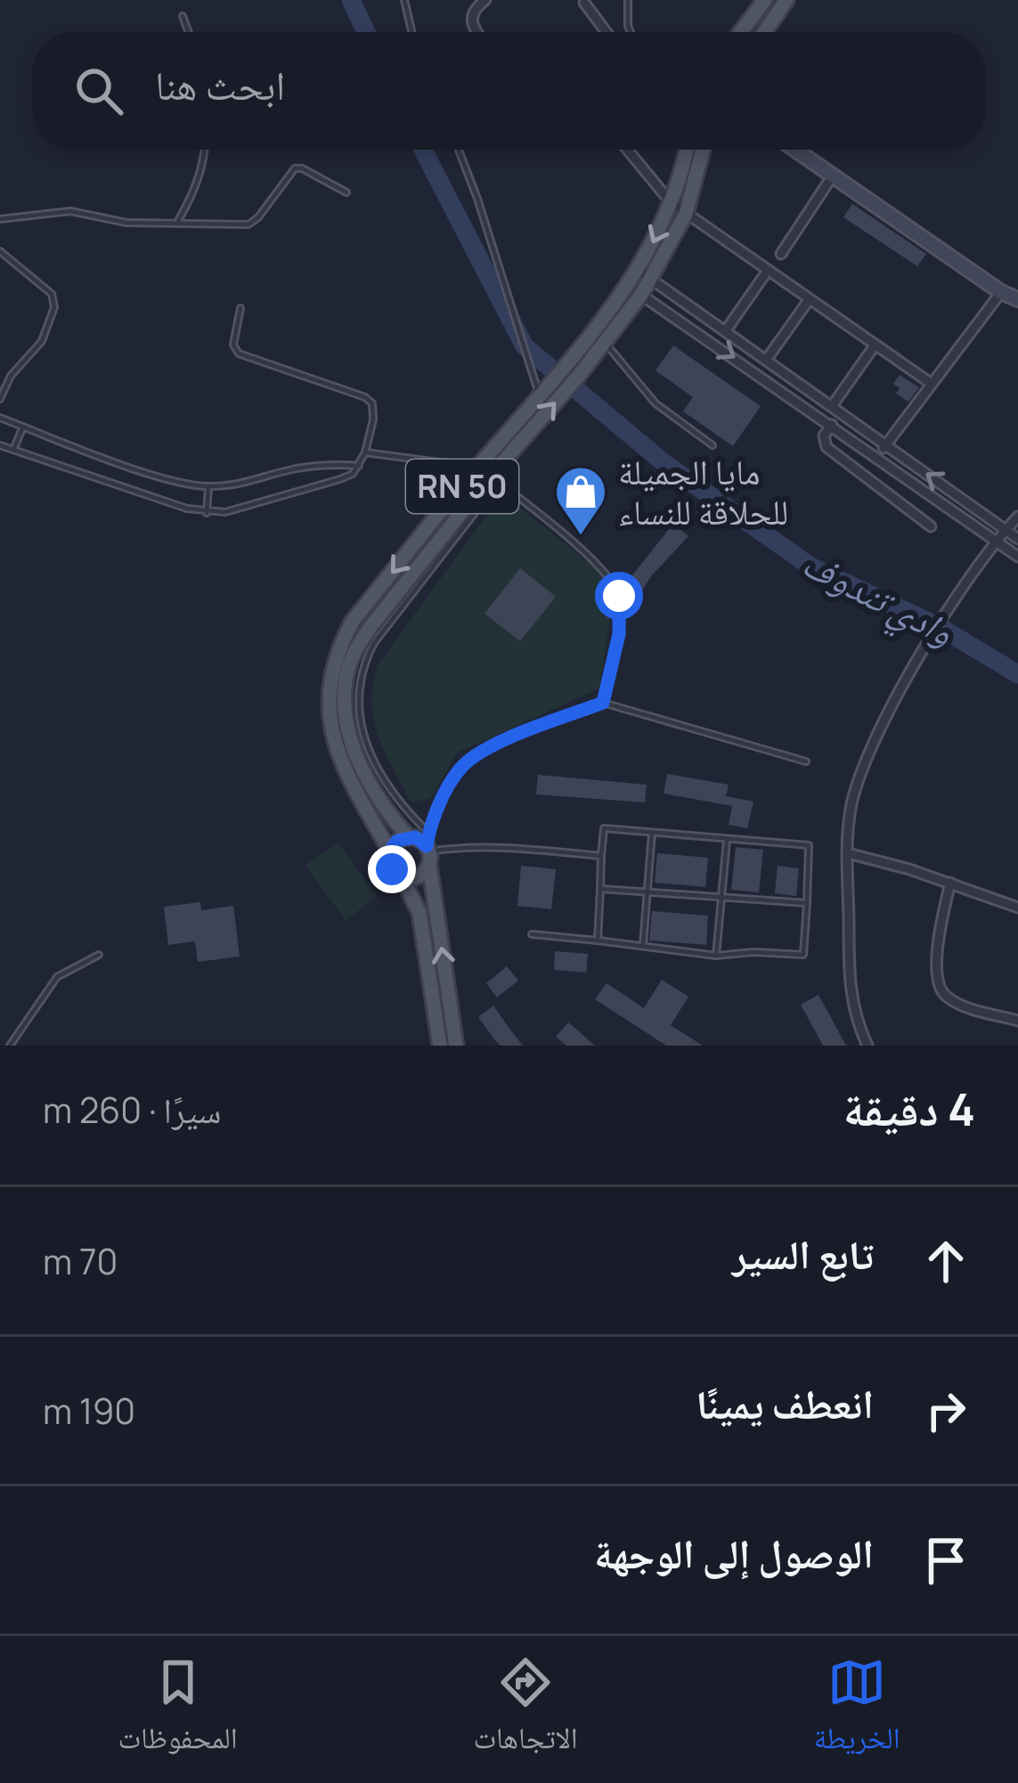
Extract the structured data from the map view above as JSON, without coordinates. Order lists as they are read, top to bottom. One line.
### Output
{"streets":{"main road":["RN 50"]},"water":["وادي تندوف"],"places":{"shop":["مايا الجميلة للحلاقة للنساء"]},"page":{"search":"ابحث هنا","heading":["4 دقيقة","سيرًا · 260 m"],"list":[["تابع السير","70 m"],["انعطف يمينًا","190 m"],"الوصول إلى الوجهة"],"nav":["الخريطة","الاتجاهات","المحفوظات"]}}
